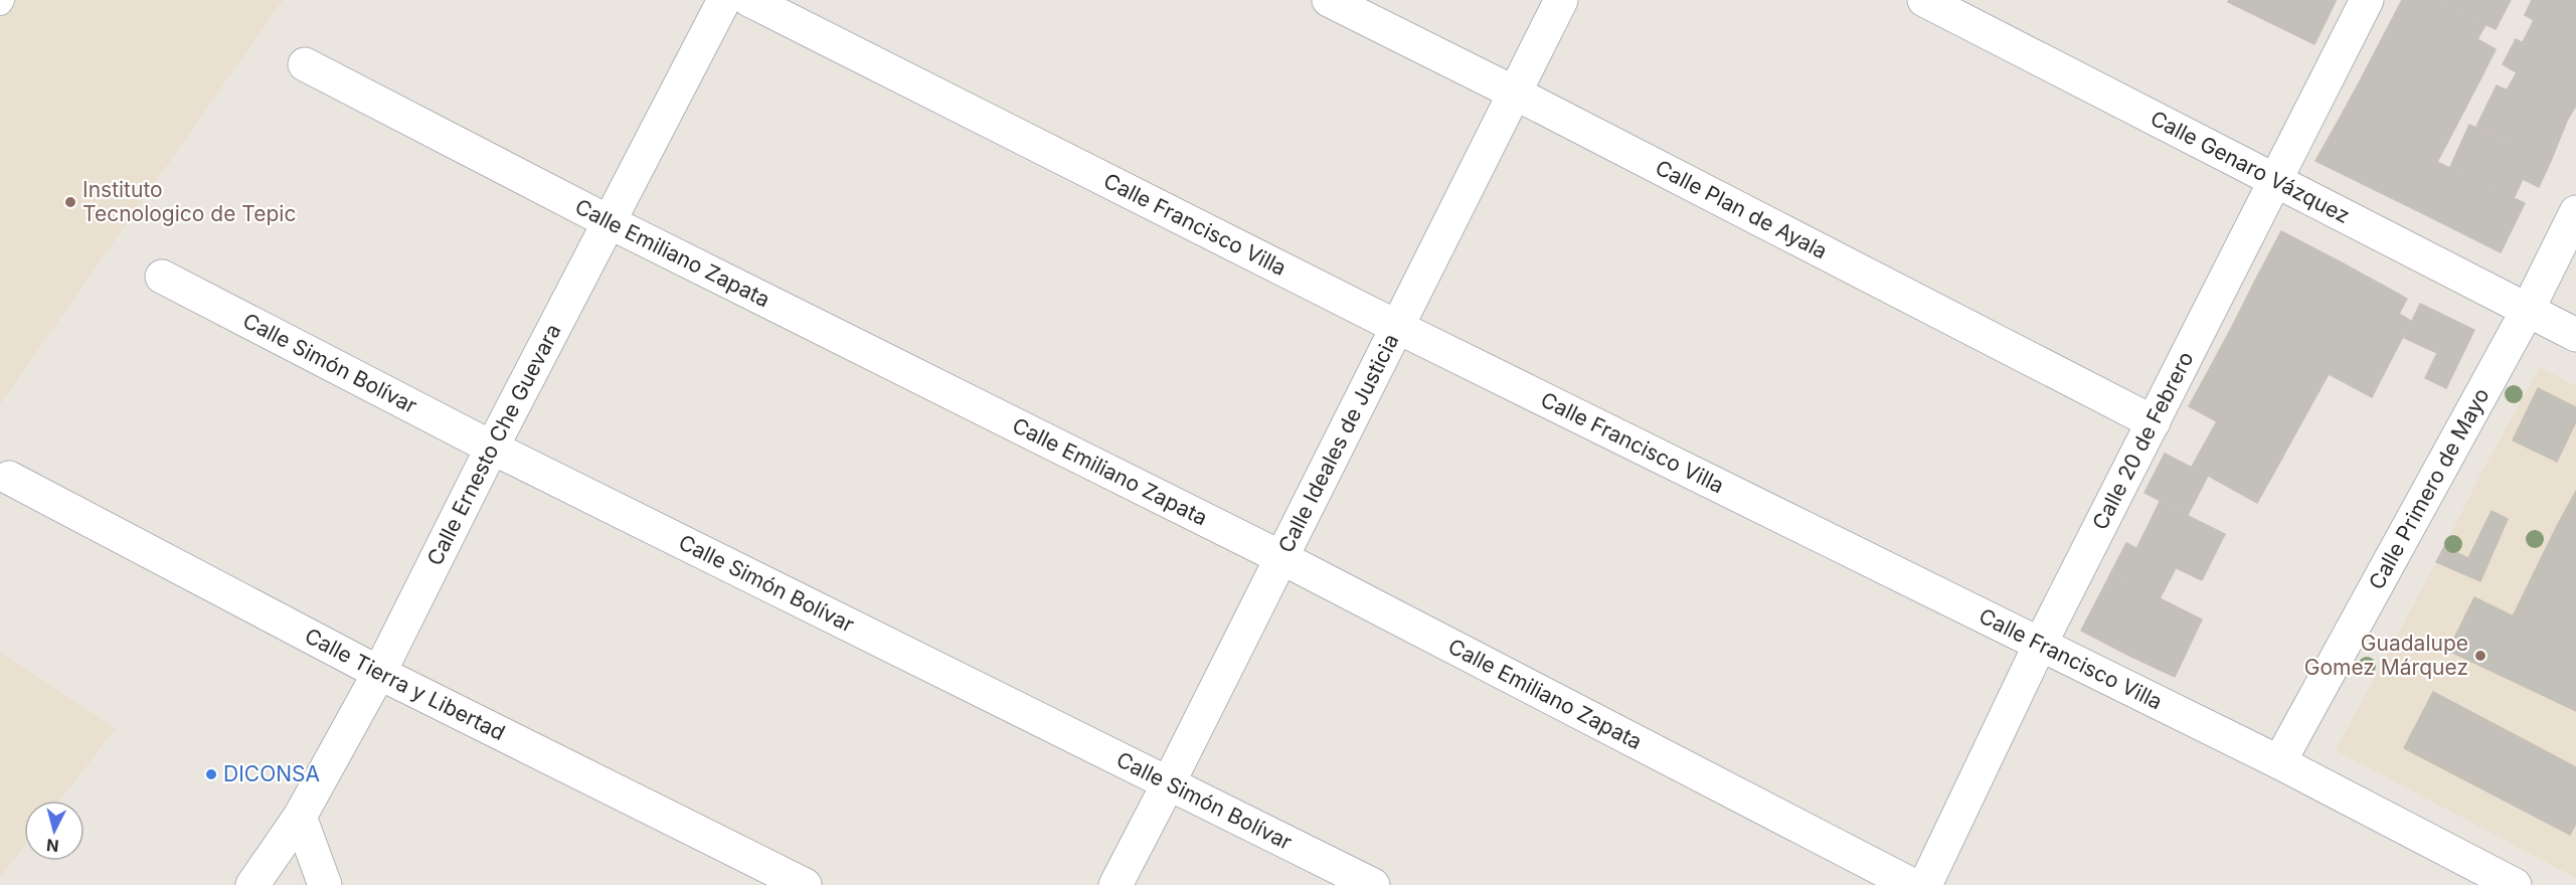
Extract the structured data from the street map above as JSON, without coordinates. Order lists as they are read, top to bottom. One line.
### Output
{"streets":{"street":["Calle Genaro Vázquez","Calle Plan de Ayala","Calle Francisco Villa","Calle Emiliano Zapata","Calle Simón Bolívar","Calle 20 de Febrero","Calle Ideales de Justicia","Calle Ernesto Che Guevara","Calle Primero de Mayo","Calle Tierra y Libertad"]},"crossings":[["Calle Genaro Vázquez","Calle 20 de Febrero"],["Calle Genaro Vázquez","Calle Primero de Mayo"],["Calle Plan de Ayala","Calle 20 de Febrero"],["Calle Plan de Ayala","Calle Ideales de Justicia"],["Calle Francisco Villa","Calle 20 de Febrero"],["Calle Francisco Villa","Calle Ideales de Justicia"],["Calle Francisco Villa","Calle Primero de Mayo"],["Calle Emiliano Zapata","Calle Ideales de Justicia"],["Calle Emiliano Zapata","Calle Ernesto Che Guevara"],["Calle Simón Bolívar","Calle Ideales de Justicia"],["Calle Simón Bolívar","Calle Ernesto Che Guevara"],["Calle Ernesto Che Guevara","Calle Tierra y Libertad"]],"places":["Instituto Tecnologico de Tepic","Guadalupe Gomez Márquez","DICONSA"],"north":"bottom"}
